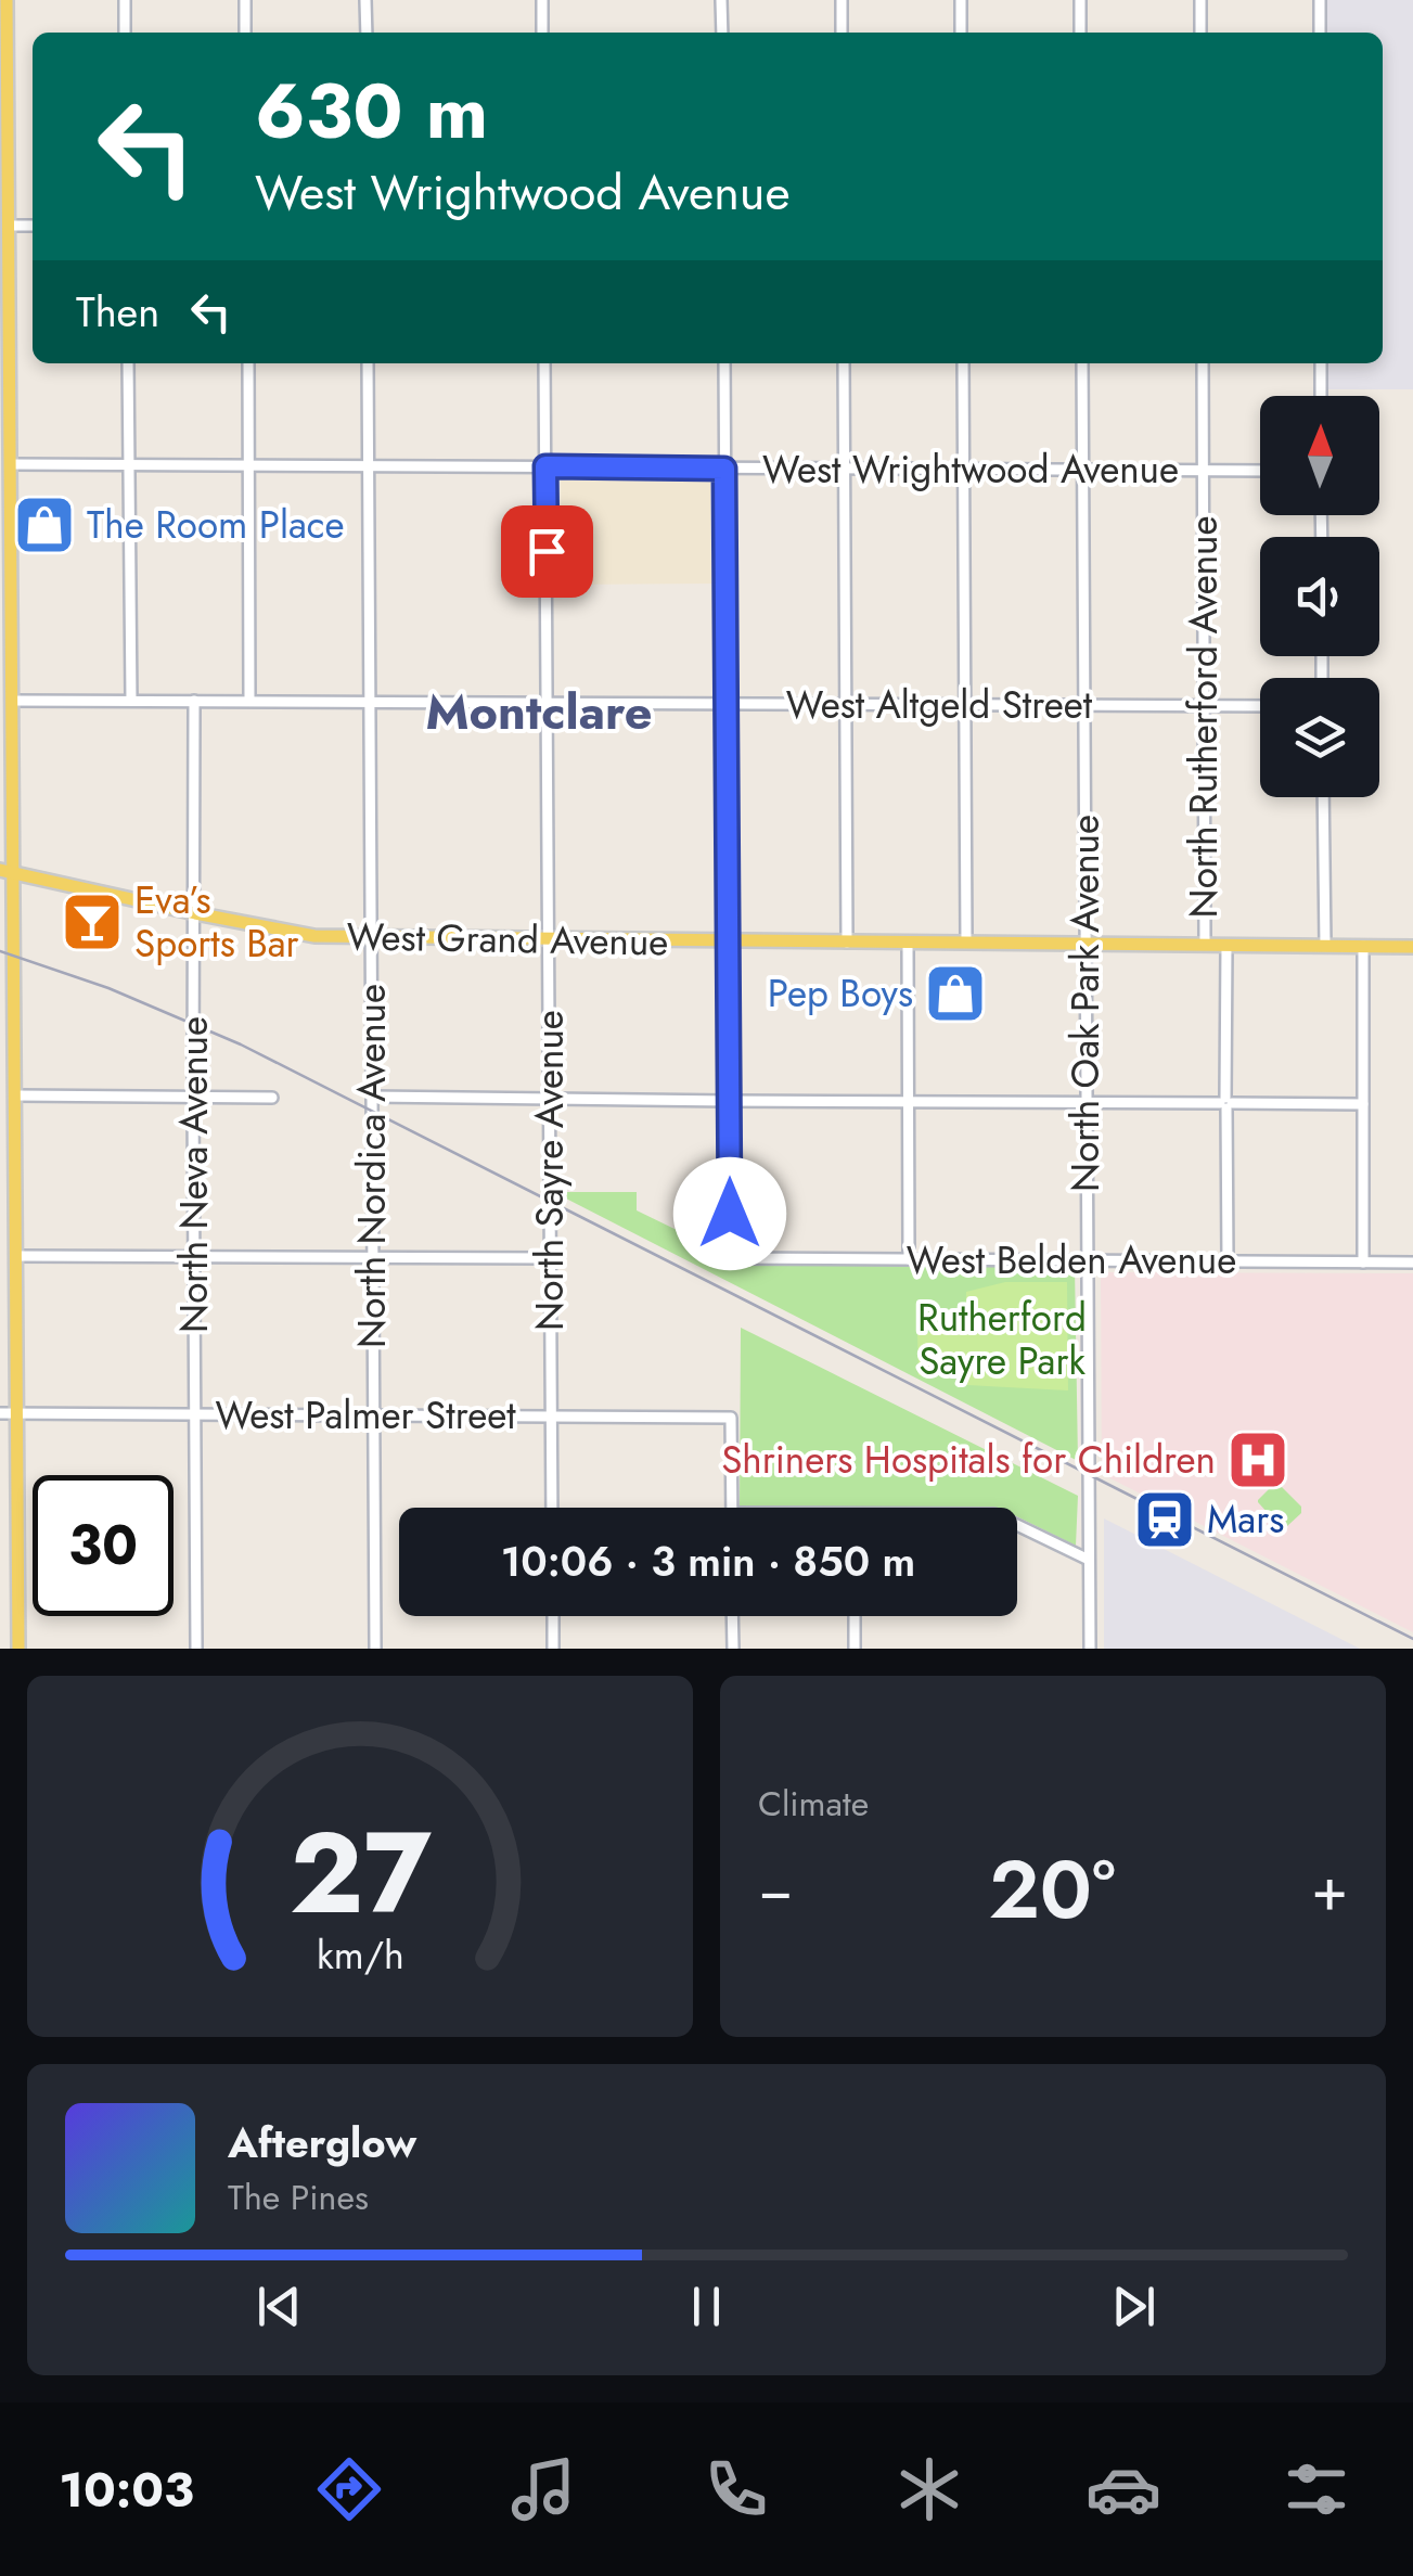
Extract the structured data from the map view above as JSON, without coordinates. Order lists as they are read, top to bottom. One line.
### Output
{"streets":{"main road":["West Grand Avenue"],"street":["West Wrightwood Avenue","West Altgeld Street","North Rutherford Avenue","North Oak Park Avenue","North Nordica Avenue","North Sayre Avenue","North Neva Avenue","West Belden Avenue","West Palmer Street"]},"crossings":[["West Wrightwood Avenue","North Rutherford Avenue"],["West Wrightwood Avenue","North Oak Park Avenue"],["West Wrightwood Avenue","North Nordica Avenue"],["West Wrightwood Avenue","North Sayre Avenue"],["West Altgeld Street","North Rutherford Avenue"],["West Altgeld Street","North Oak Park Avenue"],["West Altgeld Street","North Nordica Avenue"],["West Altgeld Street","North Sayre Avenue"],["West Altgeld Street","North Neva Avenue"],["North Rutherford Avenue","West Grand Avenue"],["North Rutherford Avenue","West Belden Avenue"],["West Grand Avenue","North Oak Park Avenue"],["West Grand Avenue","North Nordica Avenue"],["West Grand Avenue","North Sayre Avenue"],["West Grand Avenue","North Neva Avenue"],["North Oak Park Avenue","West Belden Avenue"],["North Nordica Avenue","West Palmer Street"],["North Sayre Avenue","West Palmer Street"],["North Neva Avenue","West Palmer Street"]],"districts":["Montclare"],"parks":["Rutherford Sayre Park"],"places":{"shop":["The Room Place","Pep Boys"],"bar":["Eva’s Sports Bar"],"hospital":["Shriners Hospitals for Children"],"station":["Mars"]},"north":"top","page":{"turn":["630 m","West Wrightwood Avenue"],"then":"Then","limit":"30","trip":"10:06 · 3 min · 850 m","tile":"Climate","heat":["−","20°","+"],"song":["Afterglow","The Pines"],"tabs":"10:03","gauge":["27","km/h"]}}
